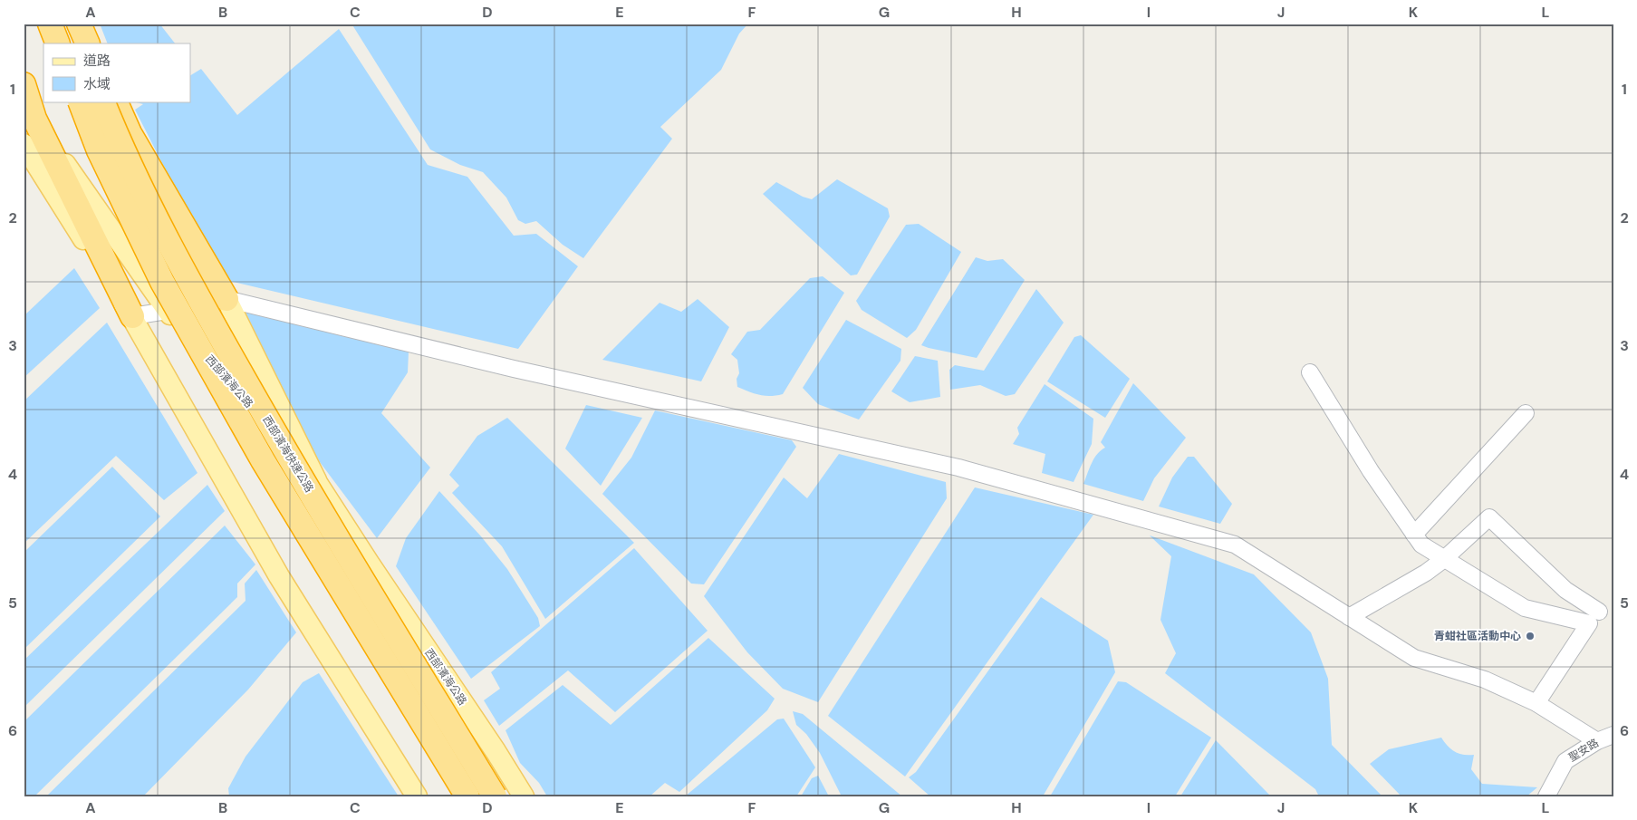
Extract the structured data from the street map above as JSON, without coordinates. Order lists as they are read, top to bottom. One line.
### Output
{"streets":{"highway":["西部濱海快速公路"],"main road":["西部濱海公路"],"street":["聖安路"]},"places":["青蚶社區活動中心"],"legend":["道路","水域"],"grid":{"columns":["A","B","C","D","E","F","G","H","I","J","K","L"],"rows":["1","2","3","4","5","6"]}}
